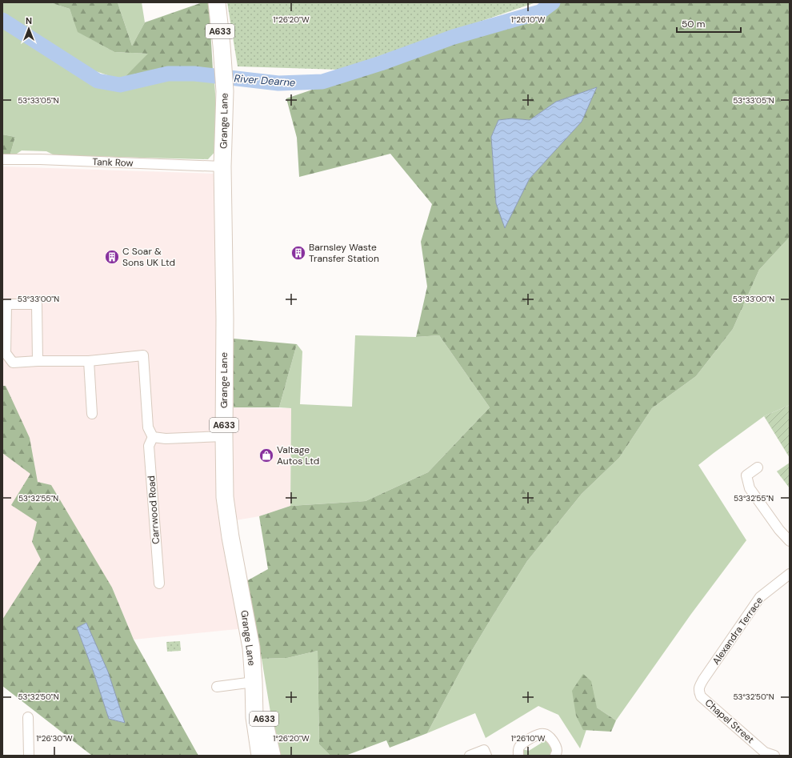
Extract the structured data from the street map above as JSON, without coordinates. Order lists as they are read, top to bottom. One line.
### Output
{"streets":{"highway":["A633","Grange Lane"],"street":["Tank Row","Carrwood Road","Alexandra Terrace","Chapel Street"]},"crossings":[["A633","Grange Lane"],["Grange Lane","Tank Row"],["Alexandra Terrace","Chapel Street"]],"water":["River Dearne"],"places":{"building":["Barnsley Waste Transfer Station","C Soar & Sons UK Ltd"],"shop":["Valtage Autos Ltd"]},"scale_bar":"50 m","north":"top","coordinates":["1°26'20\"W","1°26'10\"W","53°33'05\"N","53°33'00\"N","53°32'55\"N","53°32'50\"N","1°26'30\"W"]}
